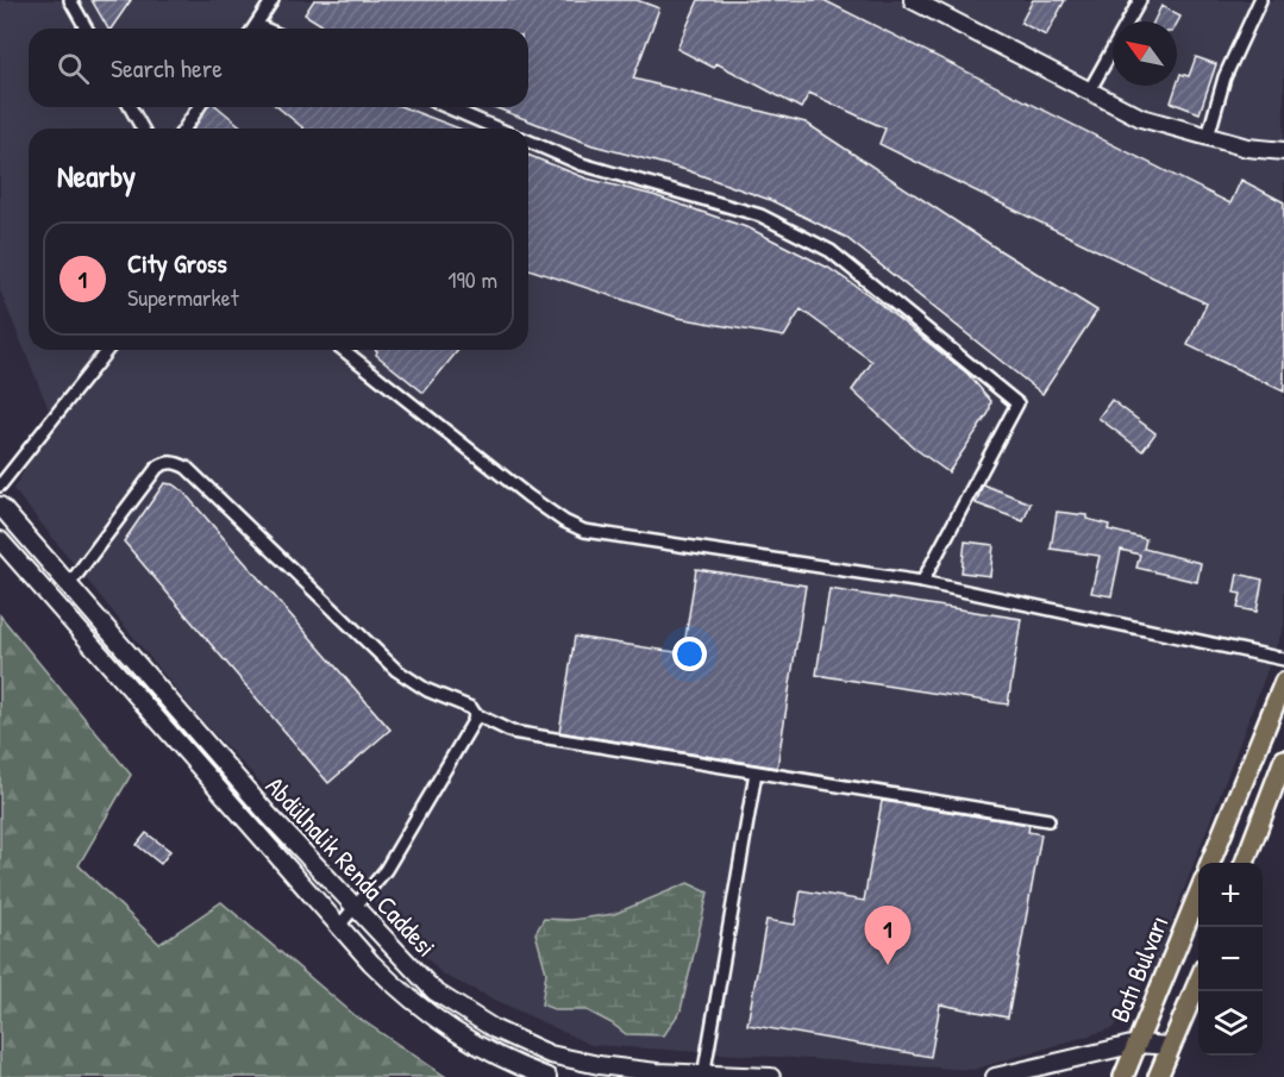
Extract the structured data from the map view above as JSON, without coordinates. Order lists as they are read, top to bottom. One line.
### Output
{"streets":{"main road":["Abdülhalik Renda Caddesi","Batı Bulvarı"]},"north":"top left","page":{"search":"Search here","heading":"Nearby","list":[{"mark":"1","name":"City Gross","note":"Supermarket","value":"190 m"}],"map_buttons":["+","−"],"pins":"1"}}
